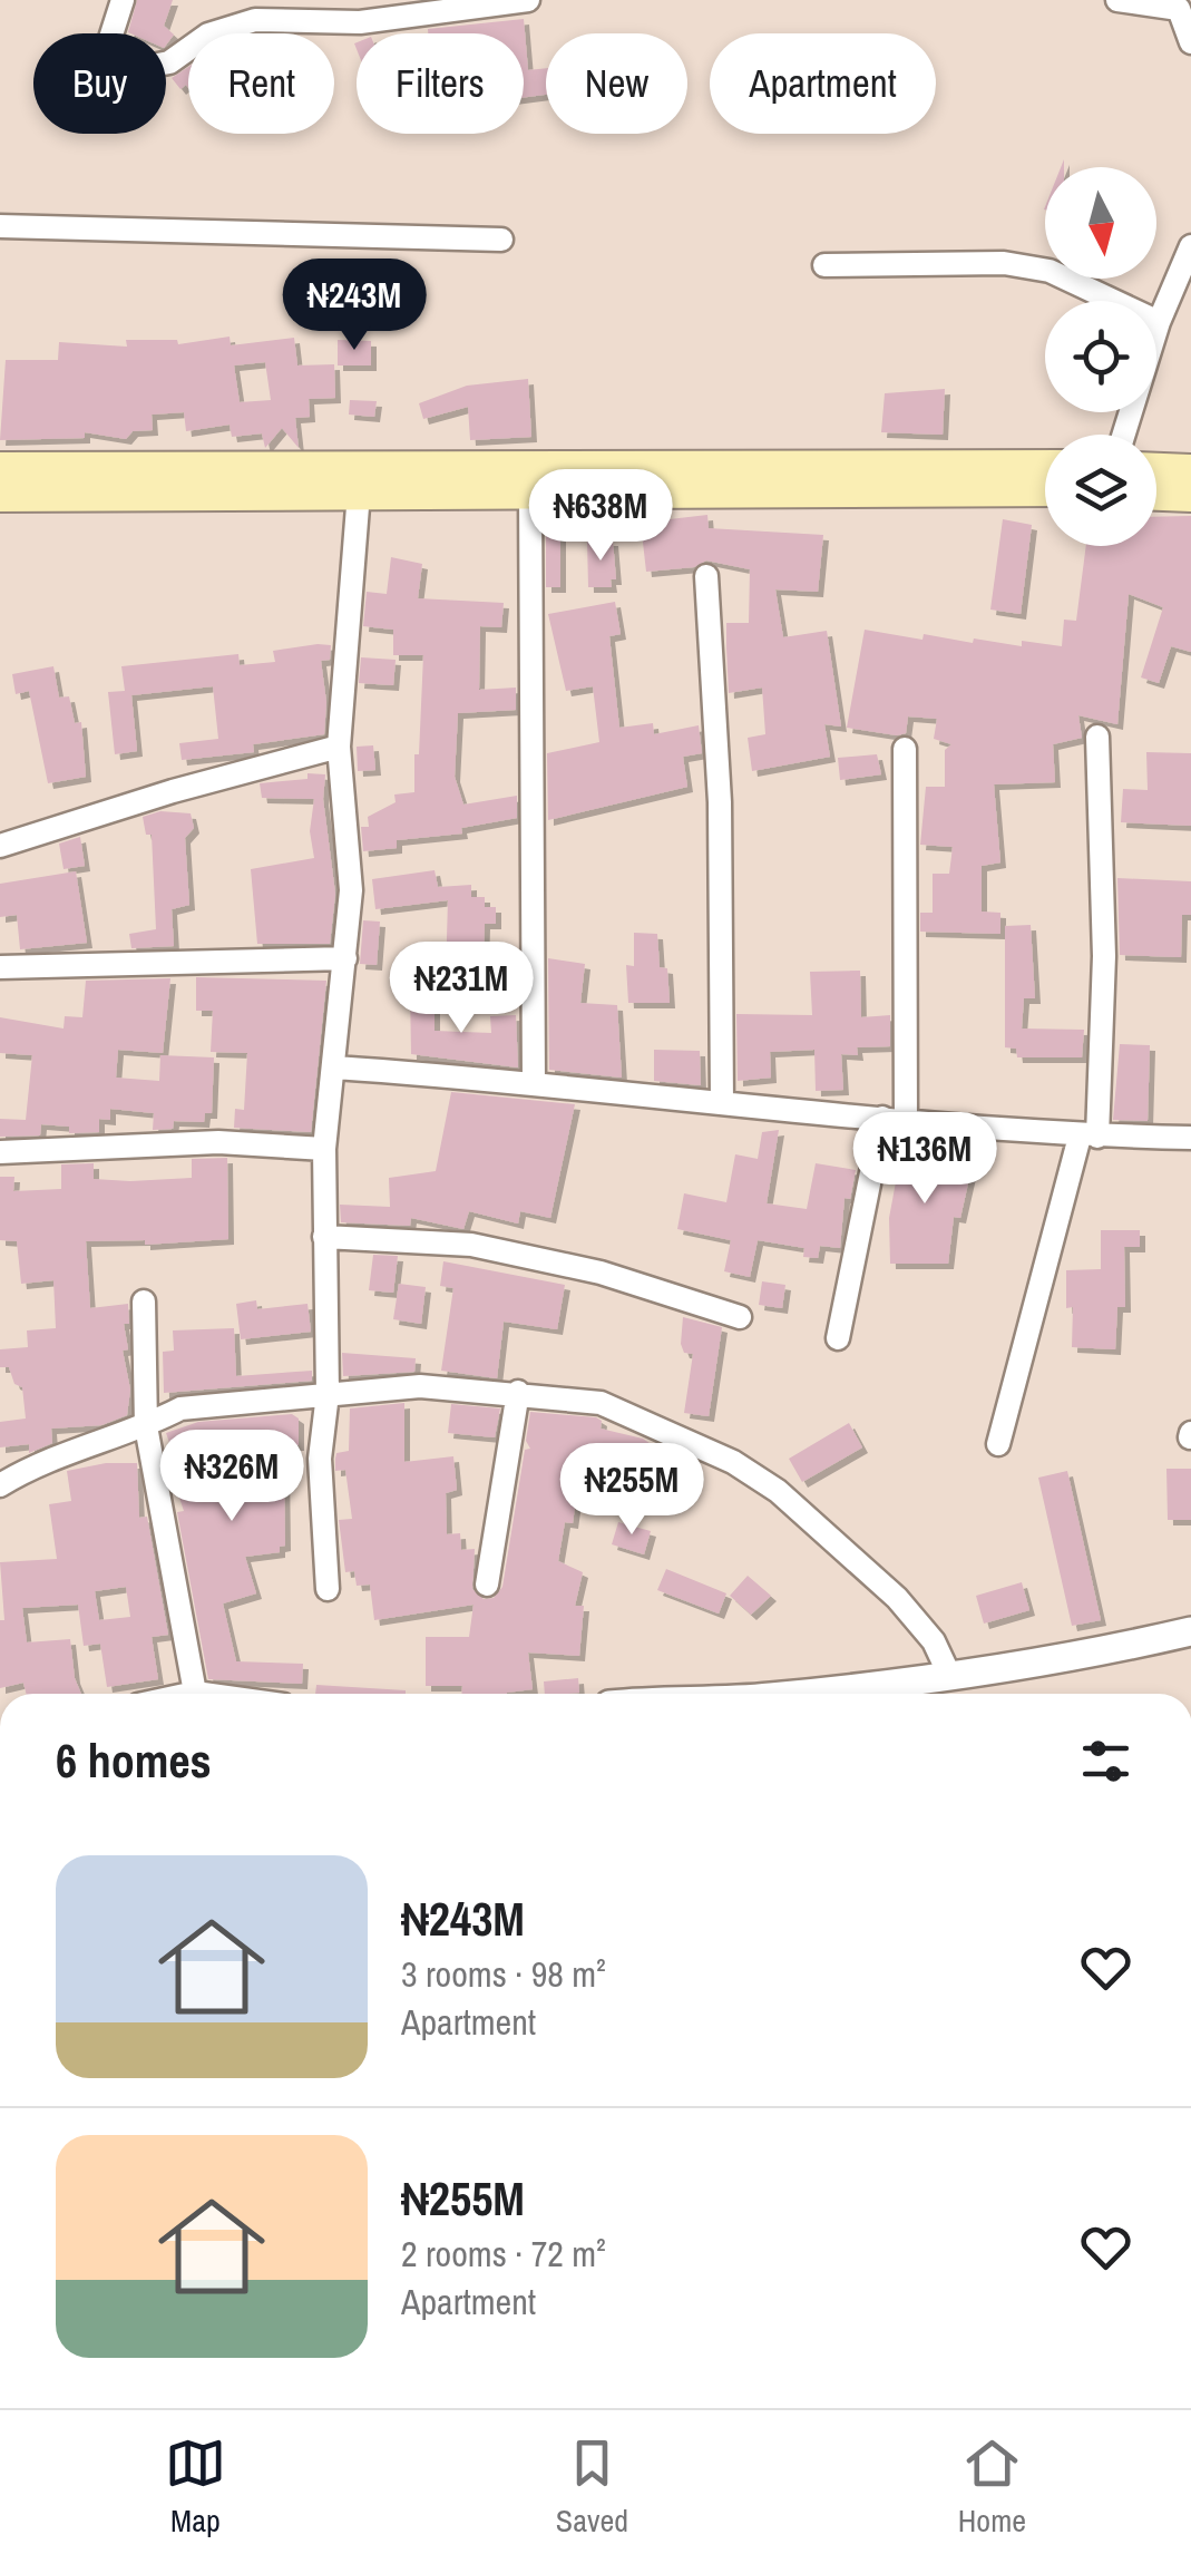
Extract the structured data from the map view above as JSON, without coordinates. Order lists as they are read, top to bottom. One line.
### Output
{"north":"bottom","page":{"chip":["Buy","Rent","Filters","New","Apartment"],"price":["₦243M","₦638M","₦231M","₦136M","₦326M","₦255M"],"heading":"6 homes","list":[{"name":"₦243M","note":"3 rooms · 98 m² · Apartment"},{"name":"₦255M","note":"2 rooms · 72 m² · Apartment"}],"tabs":["Map","Saved","Home"]}}
